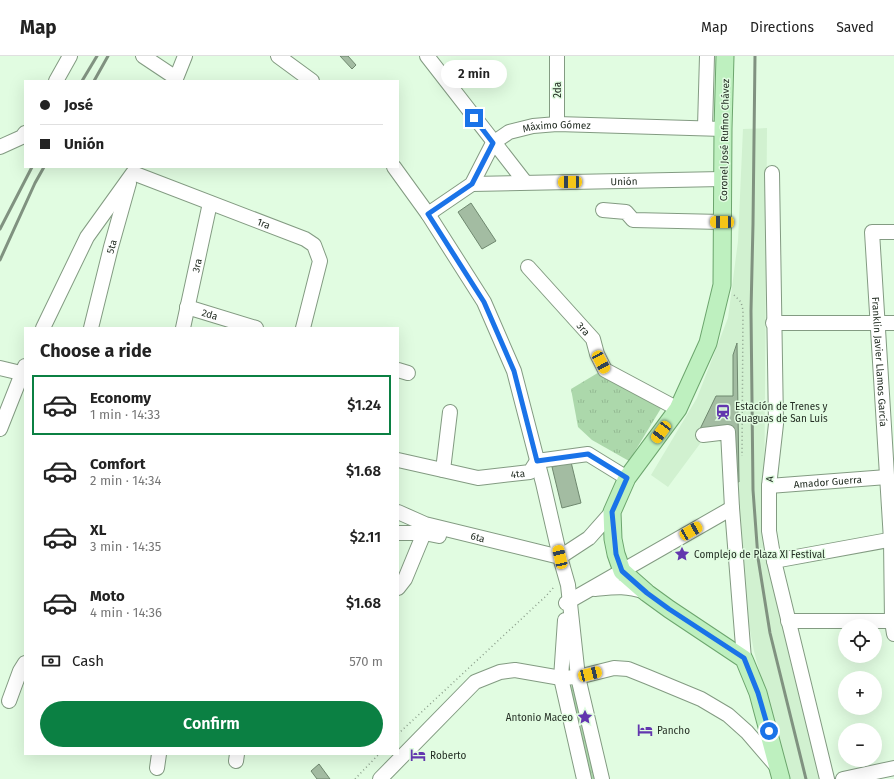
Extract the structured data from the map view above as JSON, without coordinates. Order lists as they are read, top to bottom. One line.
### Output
{"streets":{"main road":["Coronel José Rufino Chávez"],"street":["2da","Máximo Gómez","Unión","1ra","5ta","3ra","Franklin Javier Llamos García","4ta","A","Amador Guerra","6ta"]},"crossings":[["2da","Máximo Gómez"],["2da","3ra"],["Máximo Gómez","Coronel José Rufino Chávez"],["Máximo Gómez","Unión"],["Coronel José Rufino Chávez","Unión"],["Coronel José Rufino Chávez","3ra"],["Coronel José Rufino Chávez","4ta"],["1ra","5ta"],["1ra","3ra"],["Franklin Javier Llamos García","Amador Guerra"],["A","Amador Guerra"]],"places":{"station":["Estación de Trenes y Guaguas de San Luis"],"place":["Complejo de Plaza XI Festival","Antonio Maceo"],"hotel":["Pancho","Roberto"]},"page":{"header":"Map","nav":["Map","Directions","Saved"],"bubble":"2 min","banner":["José","Unión"],"heading":"Choose a ride","list":[{"name":"Economy","note":"1 min · 14:33","value":"$1.24"},{"name":"Comfort","note":"2 min · 14:34","value":"$1.68"},{"name":"XL","note":"3 min · 14:35","value":"$2.11"},{"name":"Moto","note":"4 min · 14:36","value":"$1.68"}],"map_buttons":["+","−"],"pay":["Cash","570 m"],"buttons":"Confirm"}}
